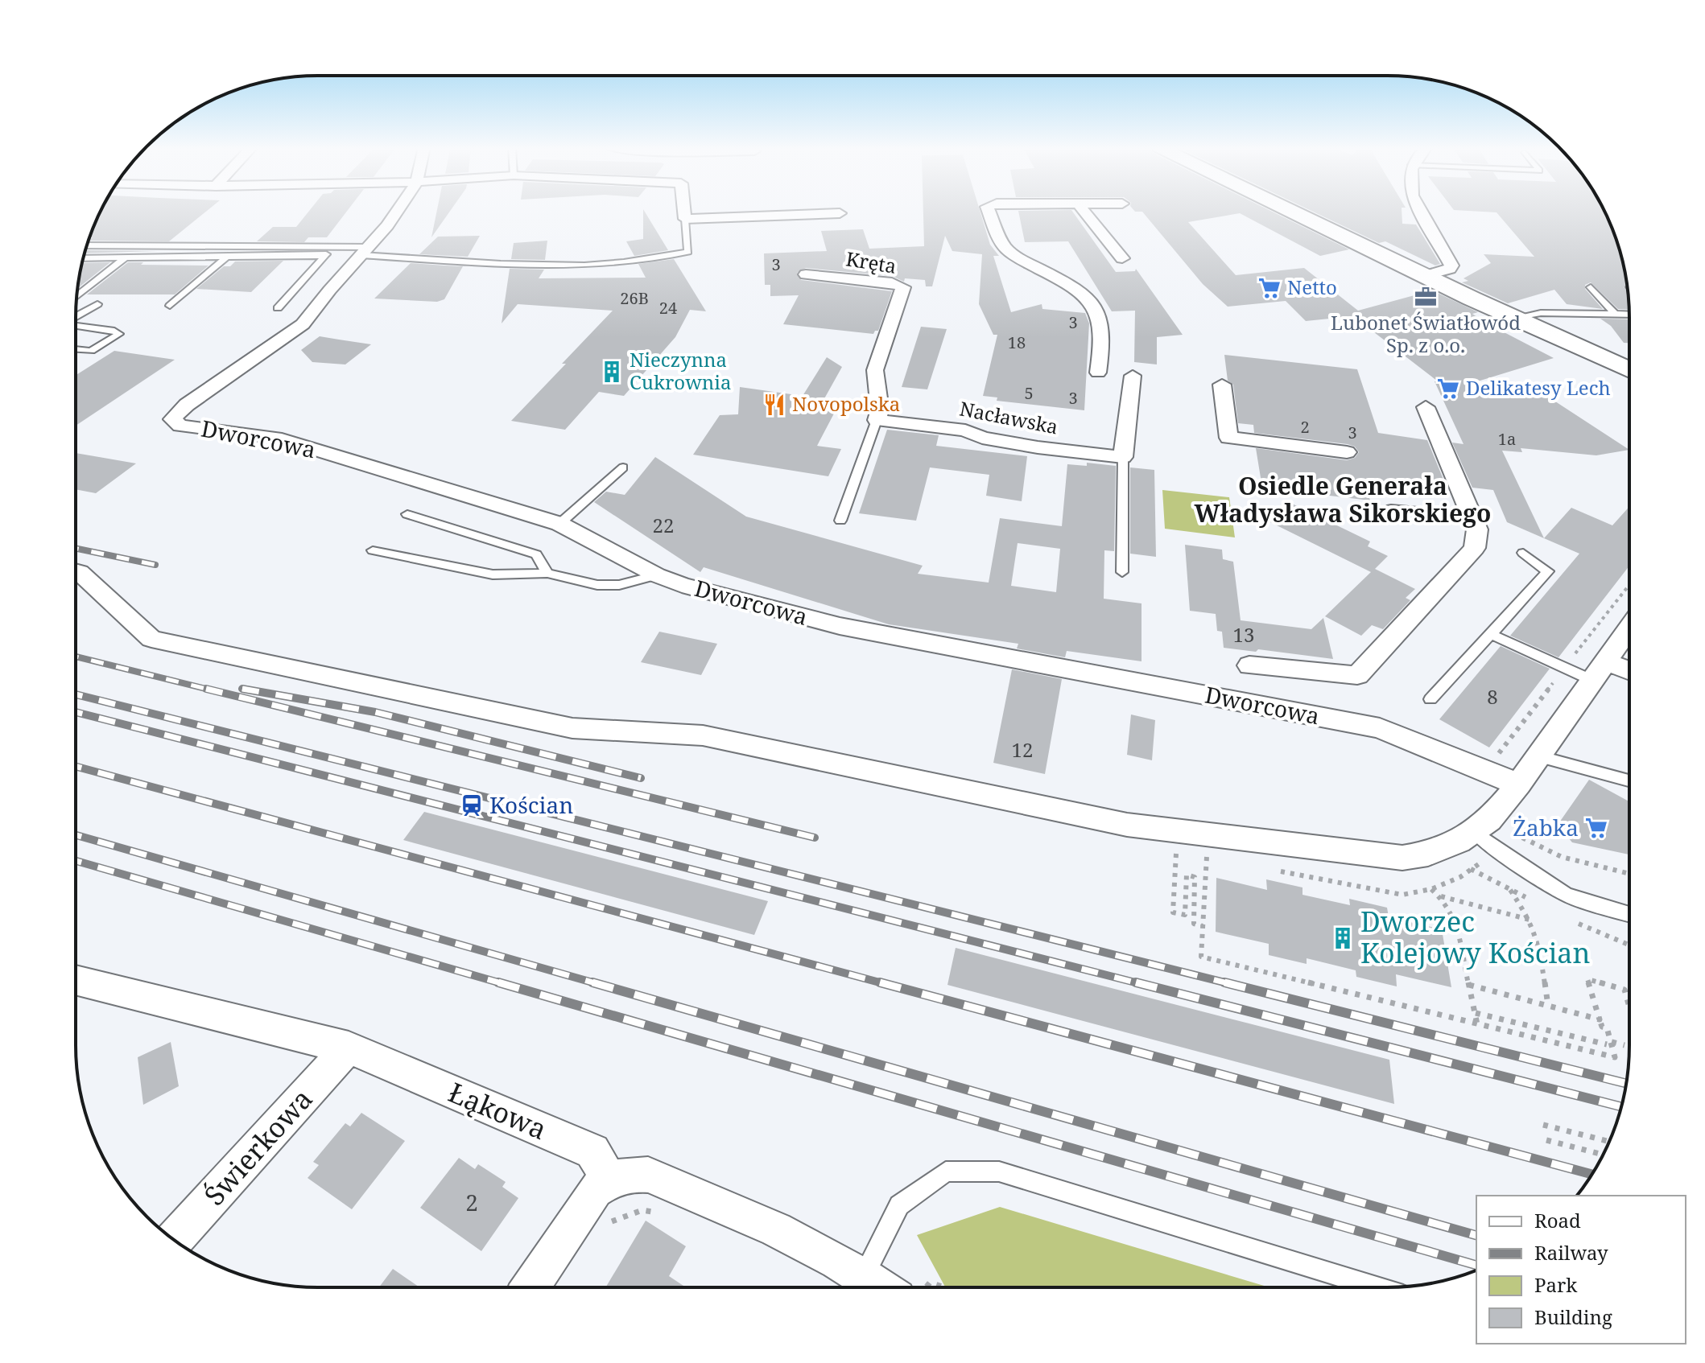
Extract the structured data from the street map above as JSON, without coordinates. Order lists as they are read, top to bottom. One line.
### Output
{"streets":{"street":["Kręta","Nacławska","Dworcowa","Łąkowa","Świerkowa"]},"crossings":[["Kręta","Nacławska"],["Łąkowa","Świerkowa"]],"districts":["Osiedle Generała Władysława Sikorskiego"],"places":{"supermarket":["Netto","Delikatesy Lech","Żabka"],"office":["Lubonet Światłowód Sp. z o.o."],"building":["Nieczynna Cukrownia","Dworzec Kolejowy Kościan"],"restaurant":["Novopolska"],"station":["Kościan"]},"house_numbers":["3","26B","24","3","18","5","3","2","3","1a","22","13","8","12","2"],"legend":["Road","Railway","Park","Building"]}
